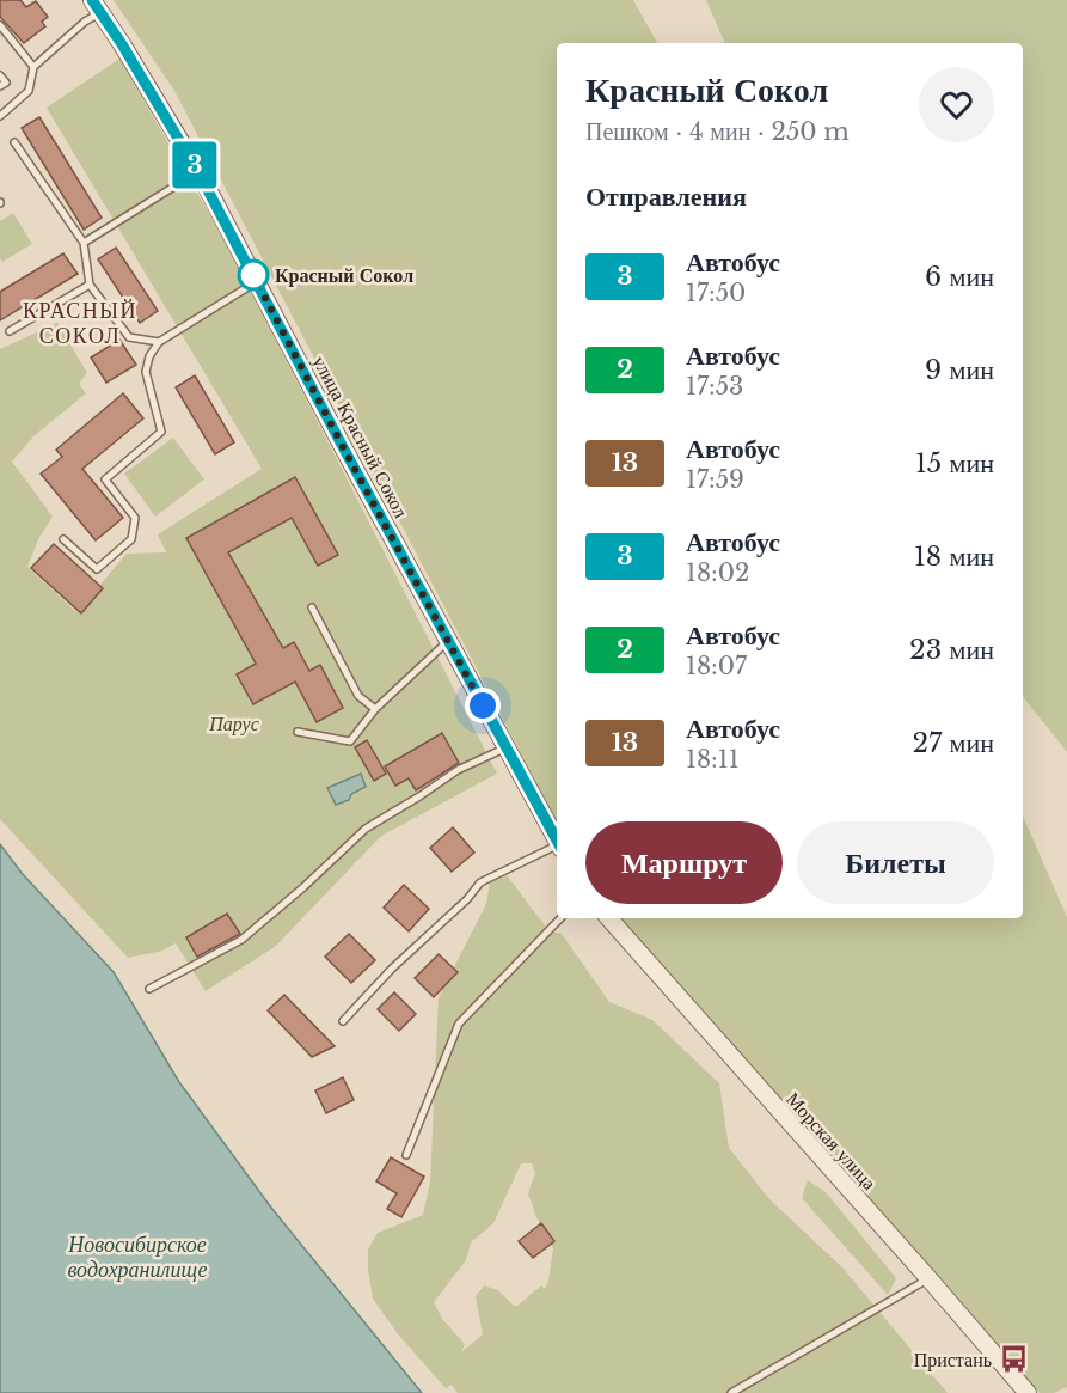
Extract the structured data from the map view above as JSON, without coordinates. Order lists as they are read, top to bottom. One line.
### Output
{"streets":{"street":["улица Красный Сокол","Морская улица"]},"districts":["КРАСНЫЙ СОКОЛ"],"water":["Новосибирское водохранилище"],"parks":["Парус"],"places":{"other":["Красный Сокол"],"bus stop":["Пристань"]},"lines":["bus line 3"],"page":{"on_map":"3","heading":[["Красный Сокол","Пешком · 4 мин · 250 m"],"Отправления"],"list":[{"mark":"3","name":"Автобус","note":"17:50","value":"6 мин"},{"mark":"2","name":"Автобус","note":"17:53","value":"9 мин"},{"mark":"13","name":"Автобус","note":"17:59","value":"15 мин"},{"mark":"3","name":"Автобус","note":"18:02","value":"18 мин"},{"mark":"2","name":"Автобус","note":"18:07","value":"23 мин"},{"mark":"13","name":"Автобус","note":"18:11","value":"27 мин"}],"buttons":["Маршрут","Билеты"]}}
